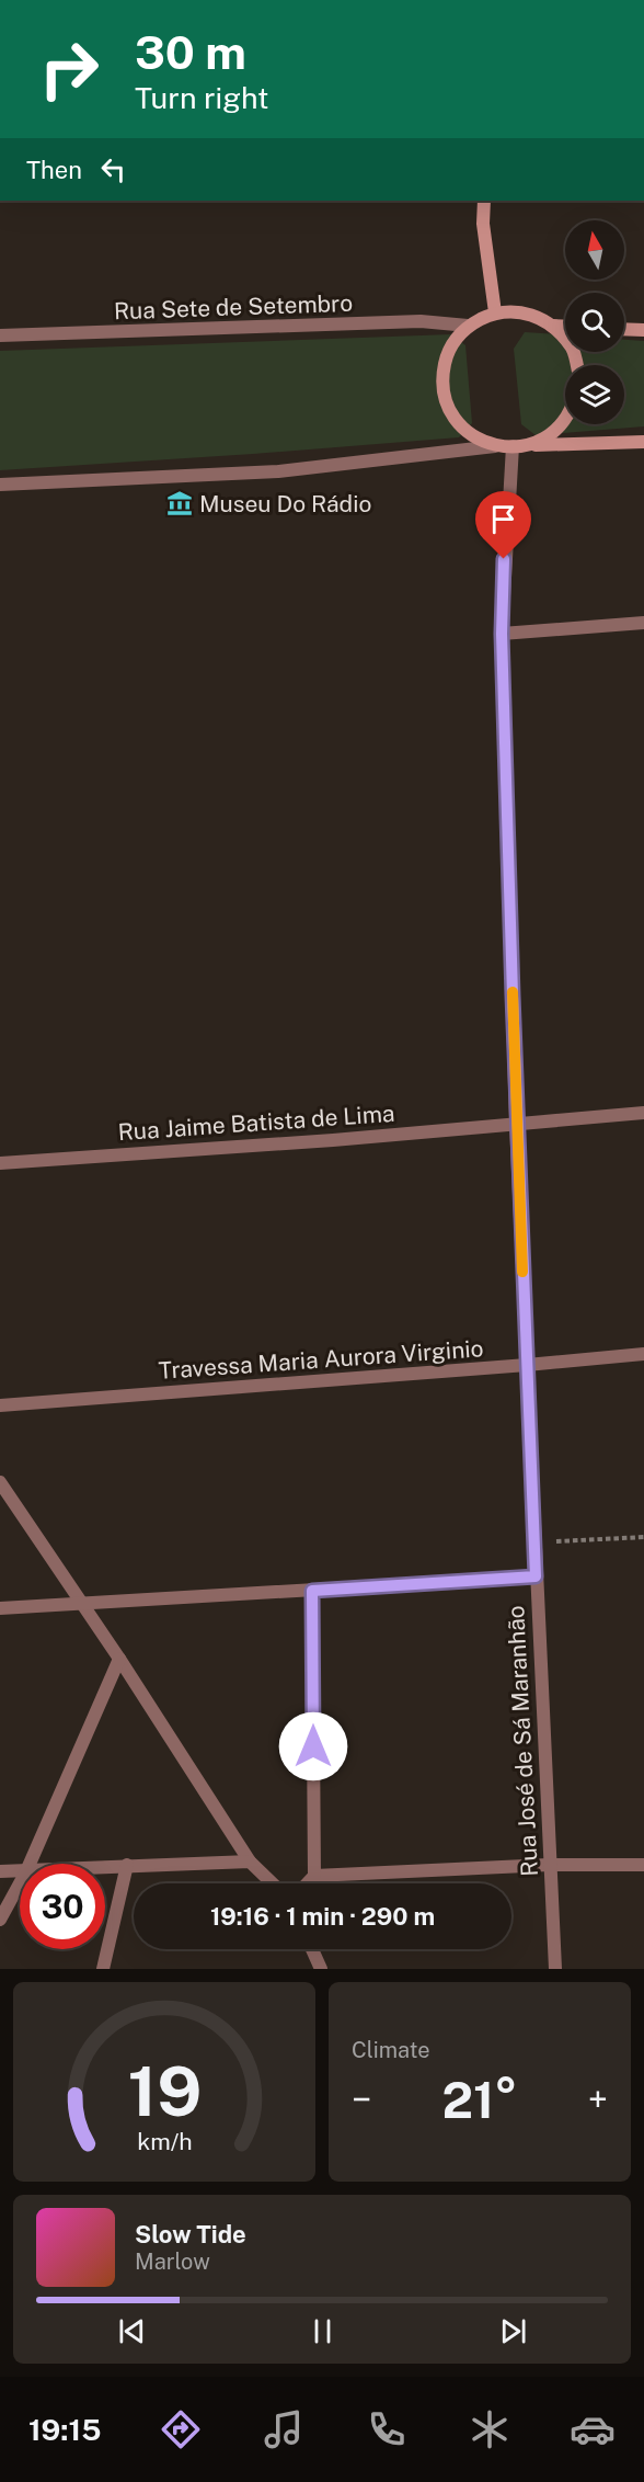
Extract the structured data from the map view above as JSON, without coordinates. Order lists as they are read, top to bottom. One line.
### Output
{"streets":{"street":["Rua Sete de Setembro","Rua Jaime Batista de Lima","Travessa Maria Aurora Virginio","Rua José de Sá Maranhão"]},"crossings":[["Rua Jaime Batista de Lima","Rua José de Sá Maranhão"],["Travessa Maria Aurora Virginio","Rua José de Sá Maranhão"]],"places":{"museum":["Museu Do Rádio"]},"north":"top","page":{"turn":["30 m","Turn right"],"then":"Then","limit":"30","trip":"19:16 · 1 min · 290 m","tile":"Climate","heat":["−","21°","+"],"song":["Slow Tide","Marlow"],"tabs":"19:15","gauge":["19","km/h"]}}
